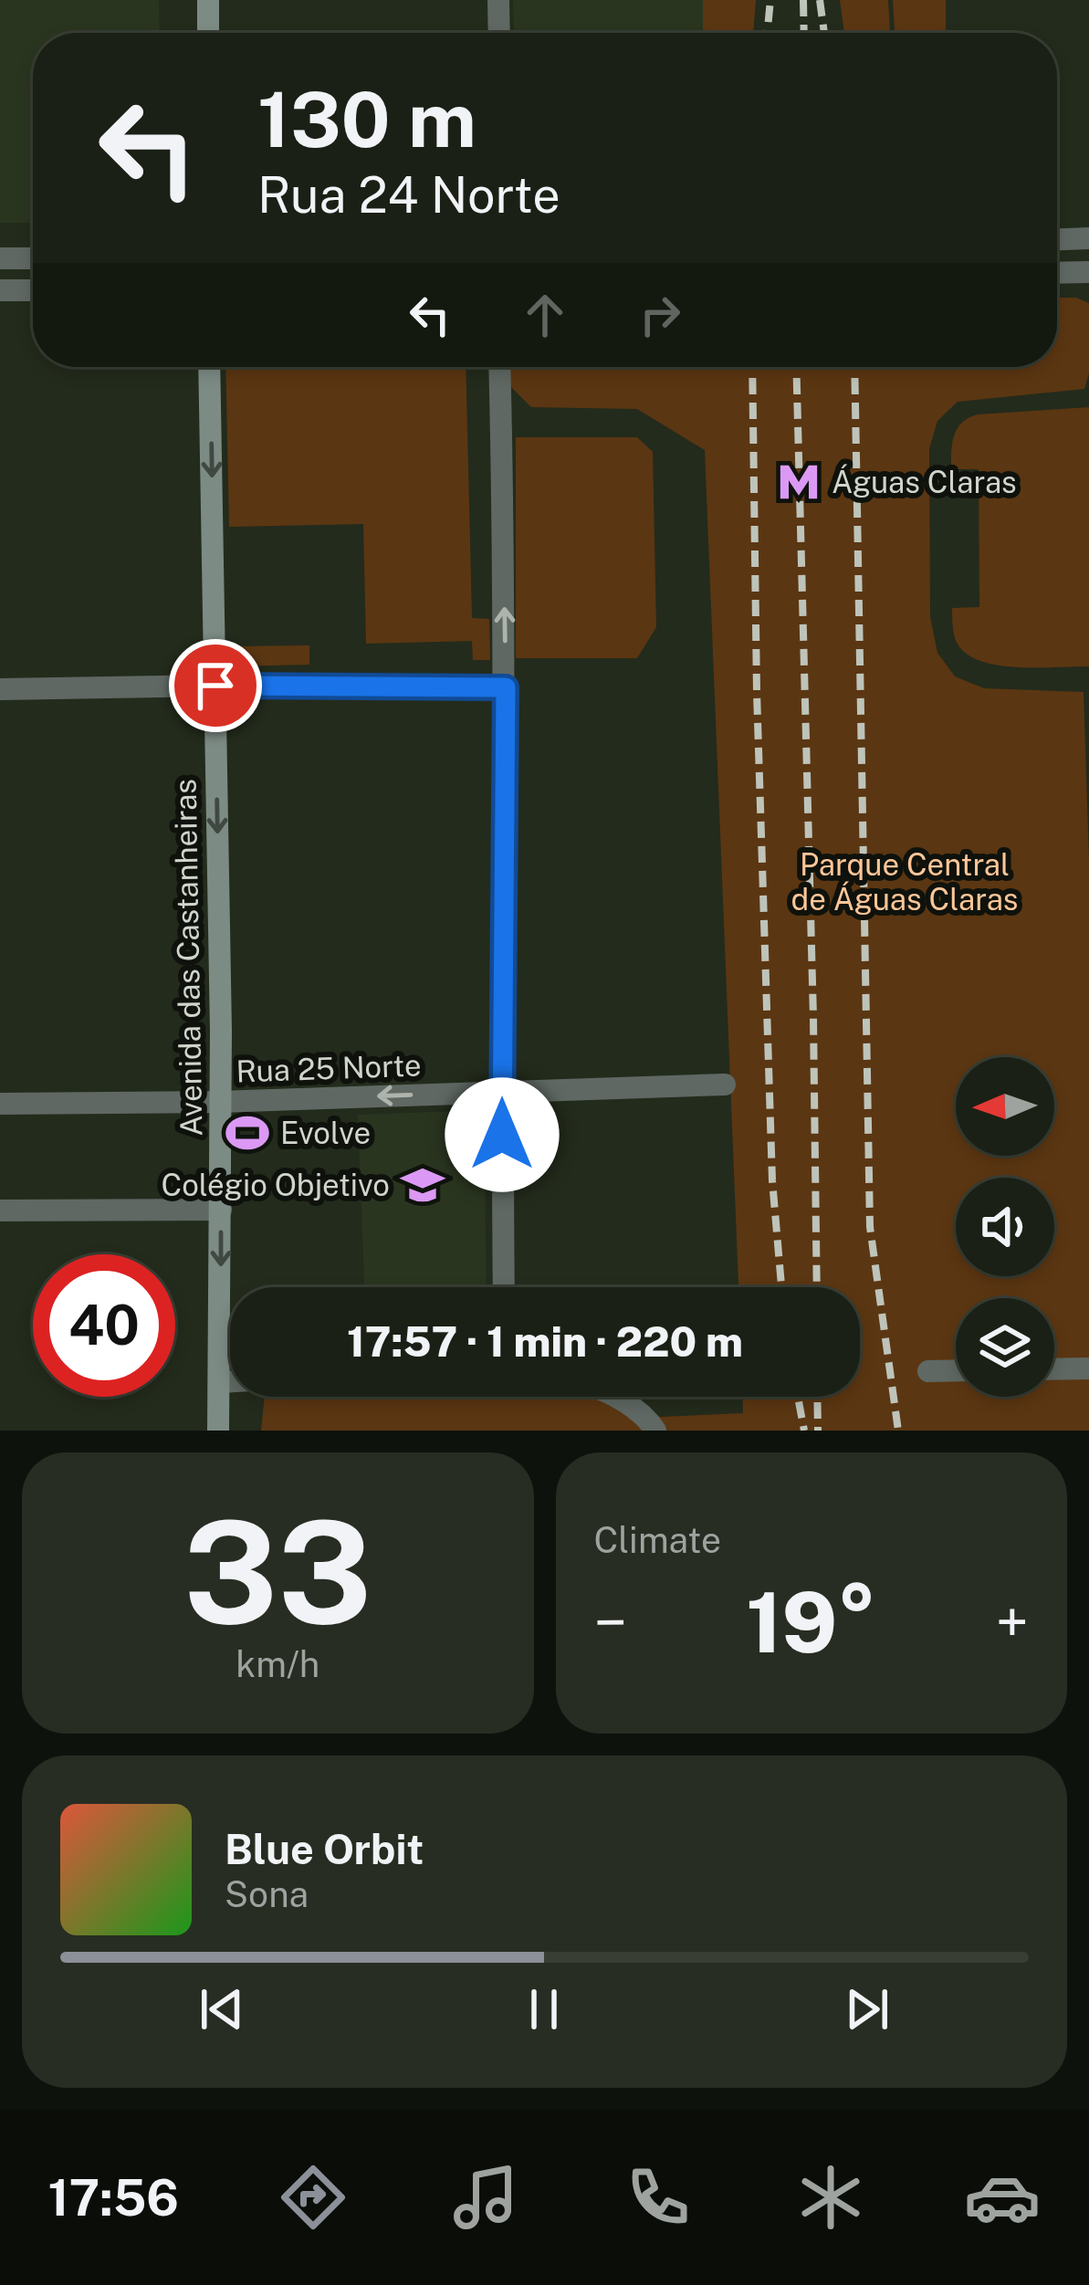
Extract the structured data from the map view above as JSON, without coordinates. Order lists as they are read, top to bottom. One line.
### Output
{"streets":{"main road":["Avenida das Castanheiras"],"street":["Rua 25 Norte"]},"crossings":[["Avenida das Castanheiras","Rua 25 Norte"]],"one_way":["Avenida das Castanheiras","Rua 25 Norte"],"parks":["Parque Central de Águas Claras"],"places":{"metro station":["Águas Claras"],"sports":["Evolve"],"school or university":["Colégio Objetivo"]},"north":"left","page":{"turn":["130 m","Rua 24 Norte"],"limit":"40","trip":"17:57 · 1 min · 220 m","tile":[["33","km/h"],"Climate"],"heat":["−","19°","+"],"song":["Blue Orbit","Sona"],"tabs":"17:56"}}
